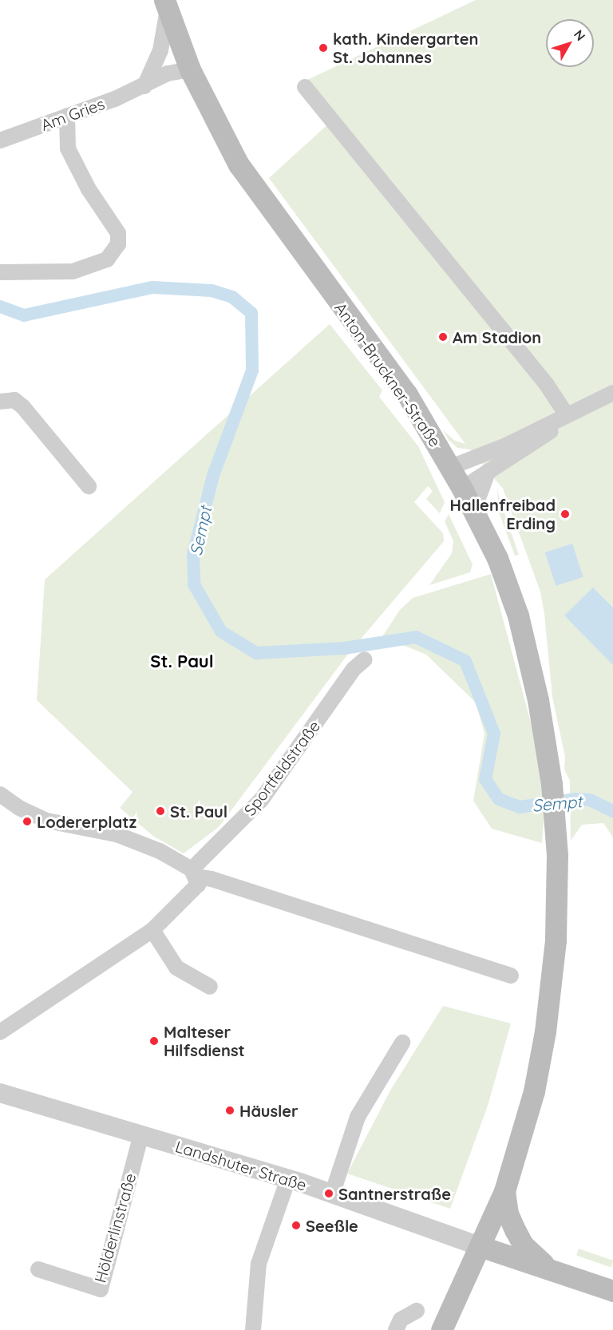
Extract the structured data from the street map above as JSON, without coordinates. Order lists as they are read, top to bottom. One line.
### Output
{"streets":{"main road":["Anton-Bruckner-Straße"],"street":["Am Gries","Sportfeldstraße","Landshuter Straße","Hölderlinstraße"]},"crossings":[["Am Gries","Anton-Bruckner-Straße"],["Anton-Bruckner-Straße","Landshuter Straße"],["Landshuter Straße","Hölderlinstraße"]],"districts":["St. Paul"],"water":["Sempt"],"places":["kath. Kindergarten St. Johannes","Am Stadion","Hallenfreibad Erding","St. Paul","Lodererplatz","Malteser Hilfsdienst","Häusler","Santnerstraße","Seeßle"],"north":"top right"}
